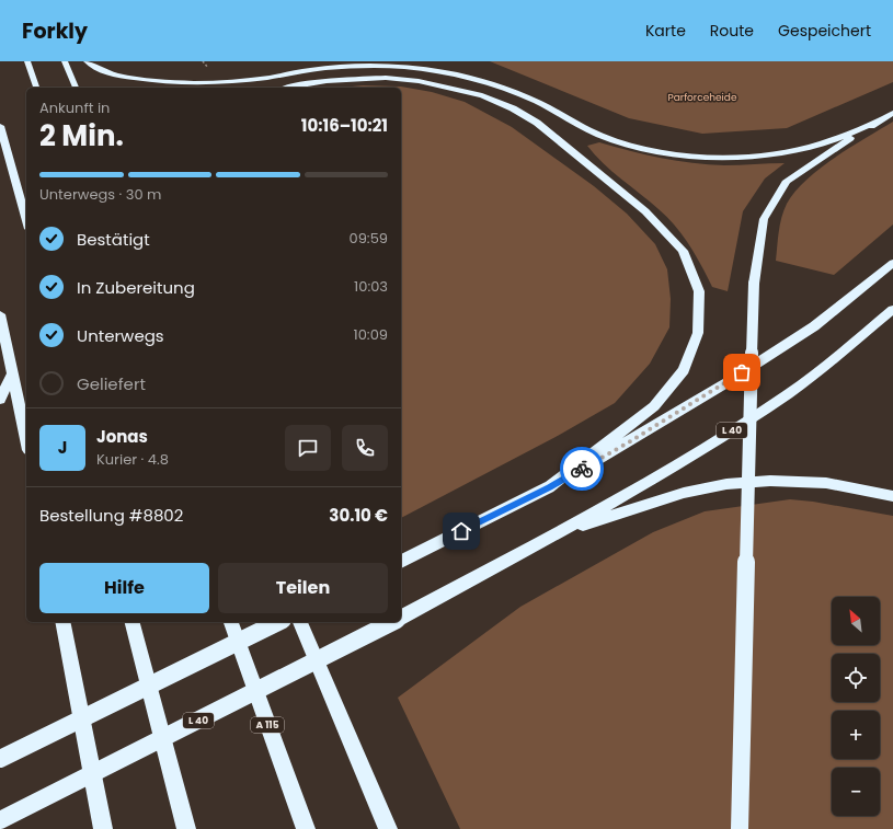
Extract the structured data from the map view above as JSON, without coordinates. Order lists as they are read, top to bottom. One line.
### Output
{"streets":{"highway":["L 40","A 115"]},"parks":["Parforceheide"],"north":"top left","page":{"header":"Forkly","nav":["Karte","Route","Gespeichert"],"heading":["2 Min.","Ankunft in","10:16–10:21"],"panel":["Jonas","Kurier · 4.8","Bestellung #8802","30.10 €"],"bar":"Unterwegs · 30 m","list":[["Bestätigt","09:59"],["In Zubereitung","10:03"],["Unterwegs","10:09"],"Geliefert"],"round":"J","buttons":["Hilfe","Teilen"],"map_buttons":["+","−"]}}
